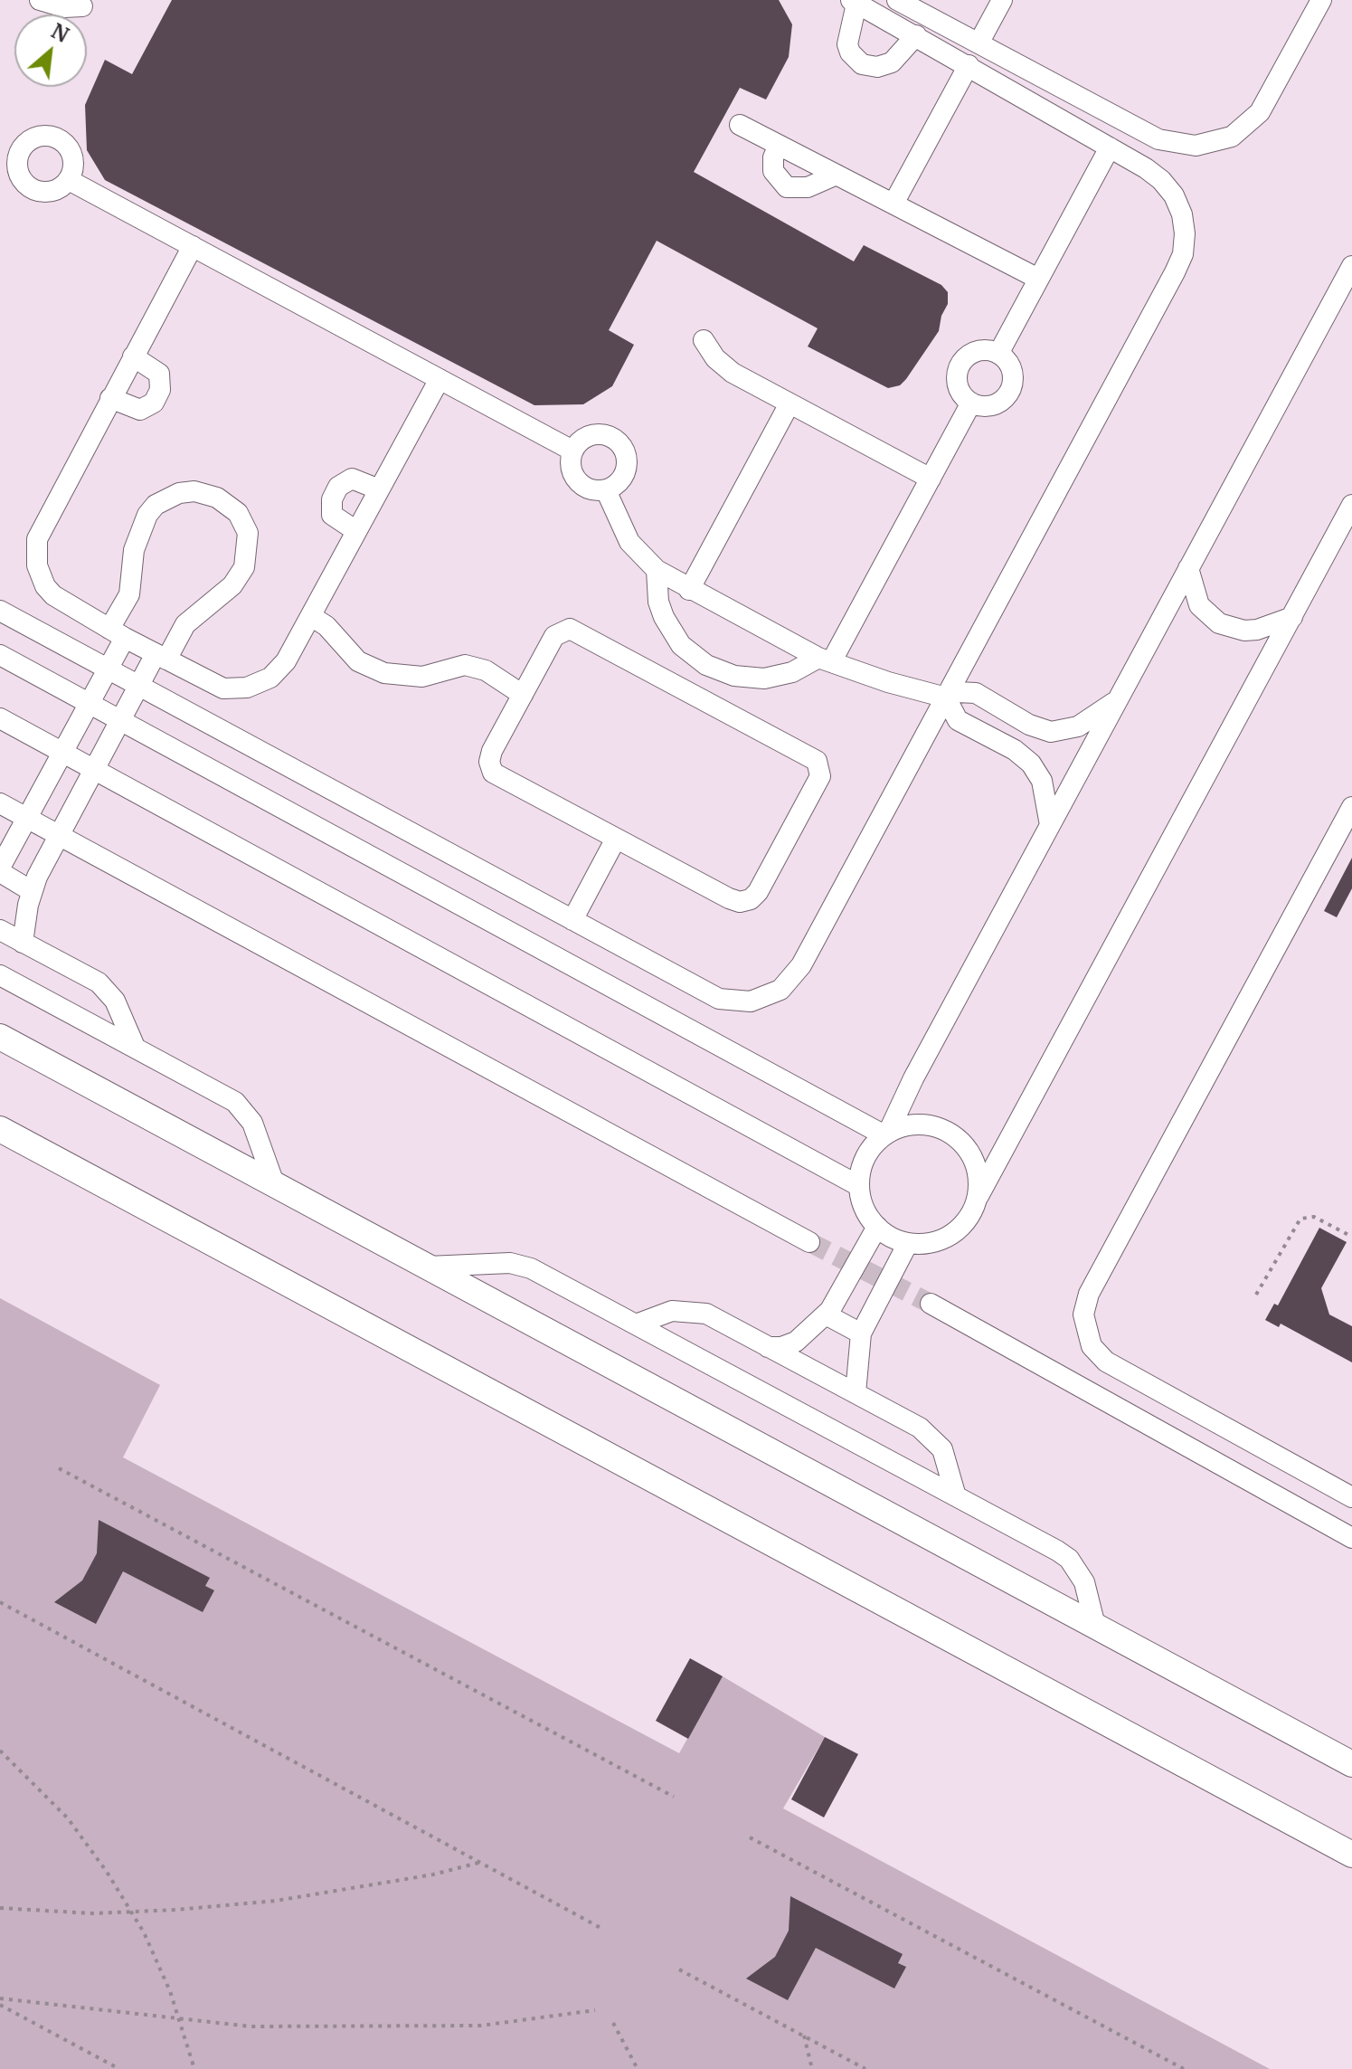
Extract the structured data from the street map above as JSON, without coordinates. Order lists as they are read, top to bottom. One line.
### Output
{"north":"top right"}
